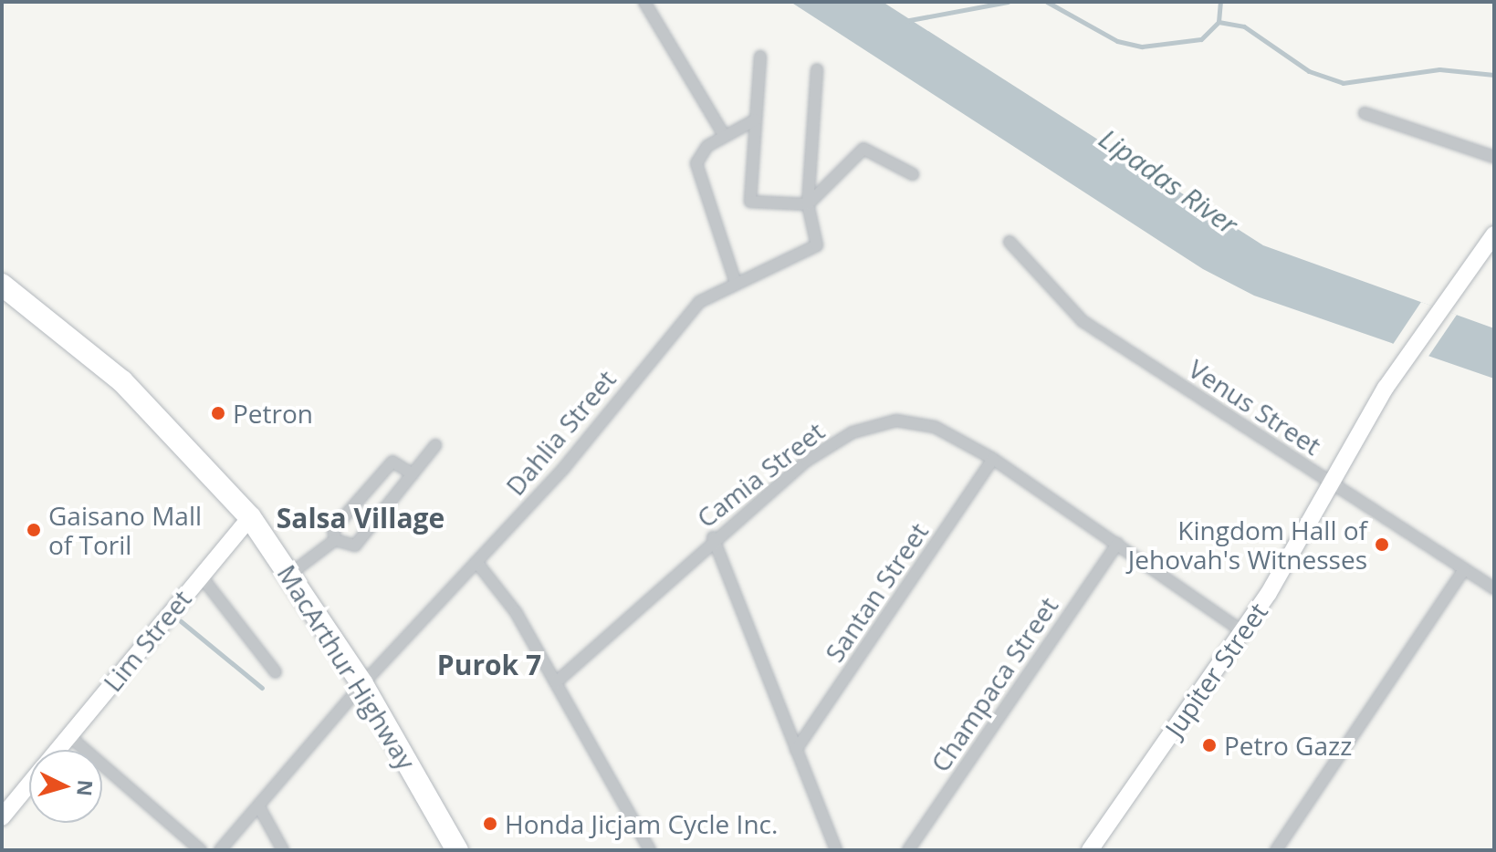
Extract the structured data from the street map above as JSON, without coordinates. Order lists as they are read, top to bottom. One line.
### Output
{"streets":{"highway":["MacArthur Highway"],"main road":["Lim Street","Jupiter Street"],"street":["Venus Street","Dahlia Street","Camia Street","Santan Street","Champaca Street"]},"crossings":[["Venus Street","Jupiter Street"],["Dahlia Street","MacArthur Highway"],["Camia Street","Santan Street"],["Camia Street","Jupiter Street"],["Camia Street","Champaca Street"],["Lim Street","MacArthur Highway"]],"districts":["Salsa Village","Purok 7"],"water":["Lipadas River"],"places":["Petron","Gaisano Mall of Toril","Kingdom Hall of Jehovah's Witnesses","Petro Gazz","Honda Jicjam Cycle Inc."],"north":"right"}
